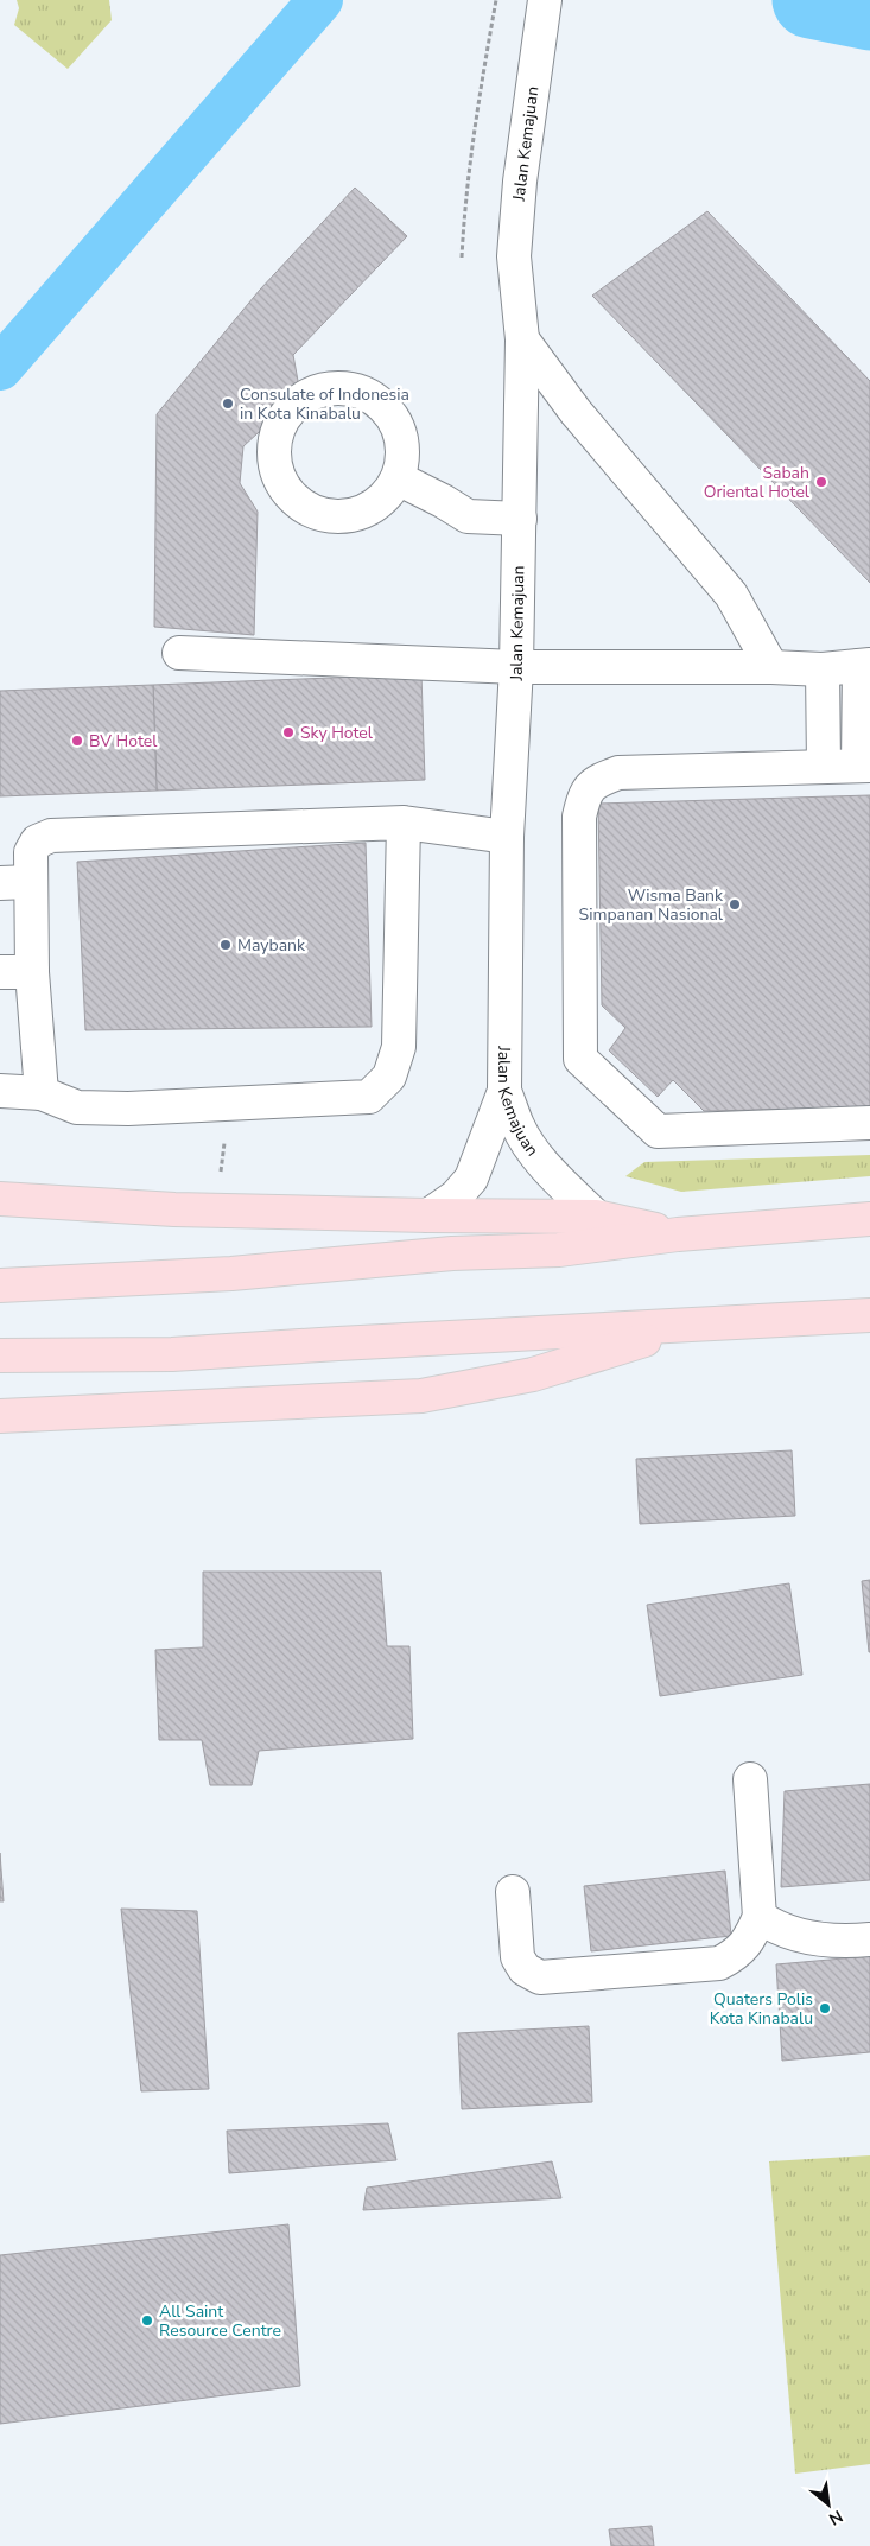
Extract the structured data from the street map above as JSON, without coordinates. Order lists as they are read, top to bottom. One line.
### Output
{"streets":{"street":["Jalan Kemajuan"]},"places":["Consulate of Indonesia in Kota Kinabalu","Sabah Oriental Hotel","Sky Hotel","BV Hotel","Wisma Bank Simpanan Nasional","Maybank","Quaters Polis Kota Kinabalu","All Saint Resource Centre"],"north":"bottom right"}
